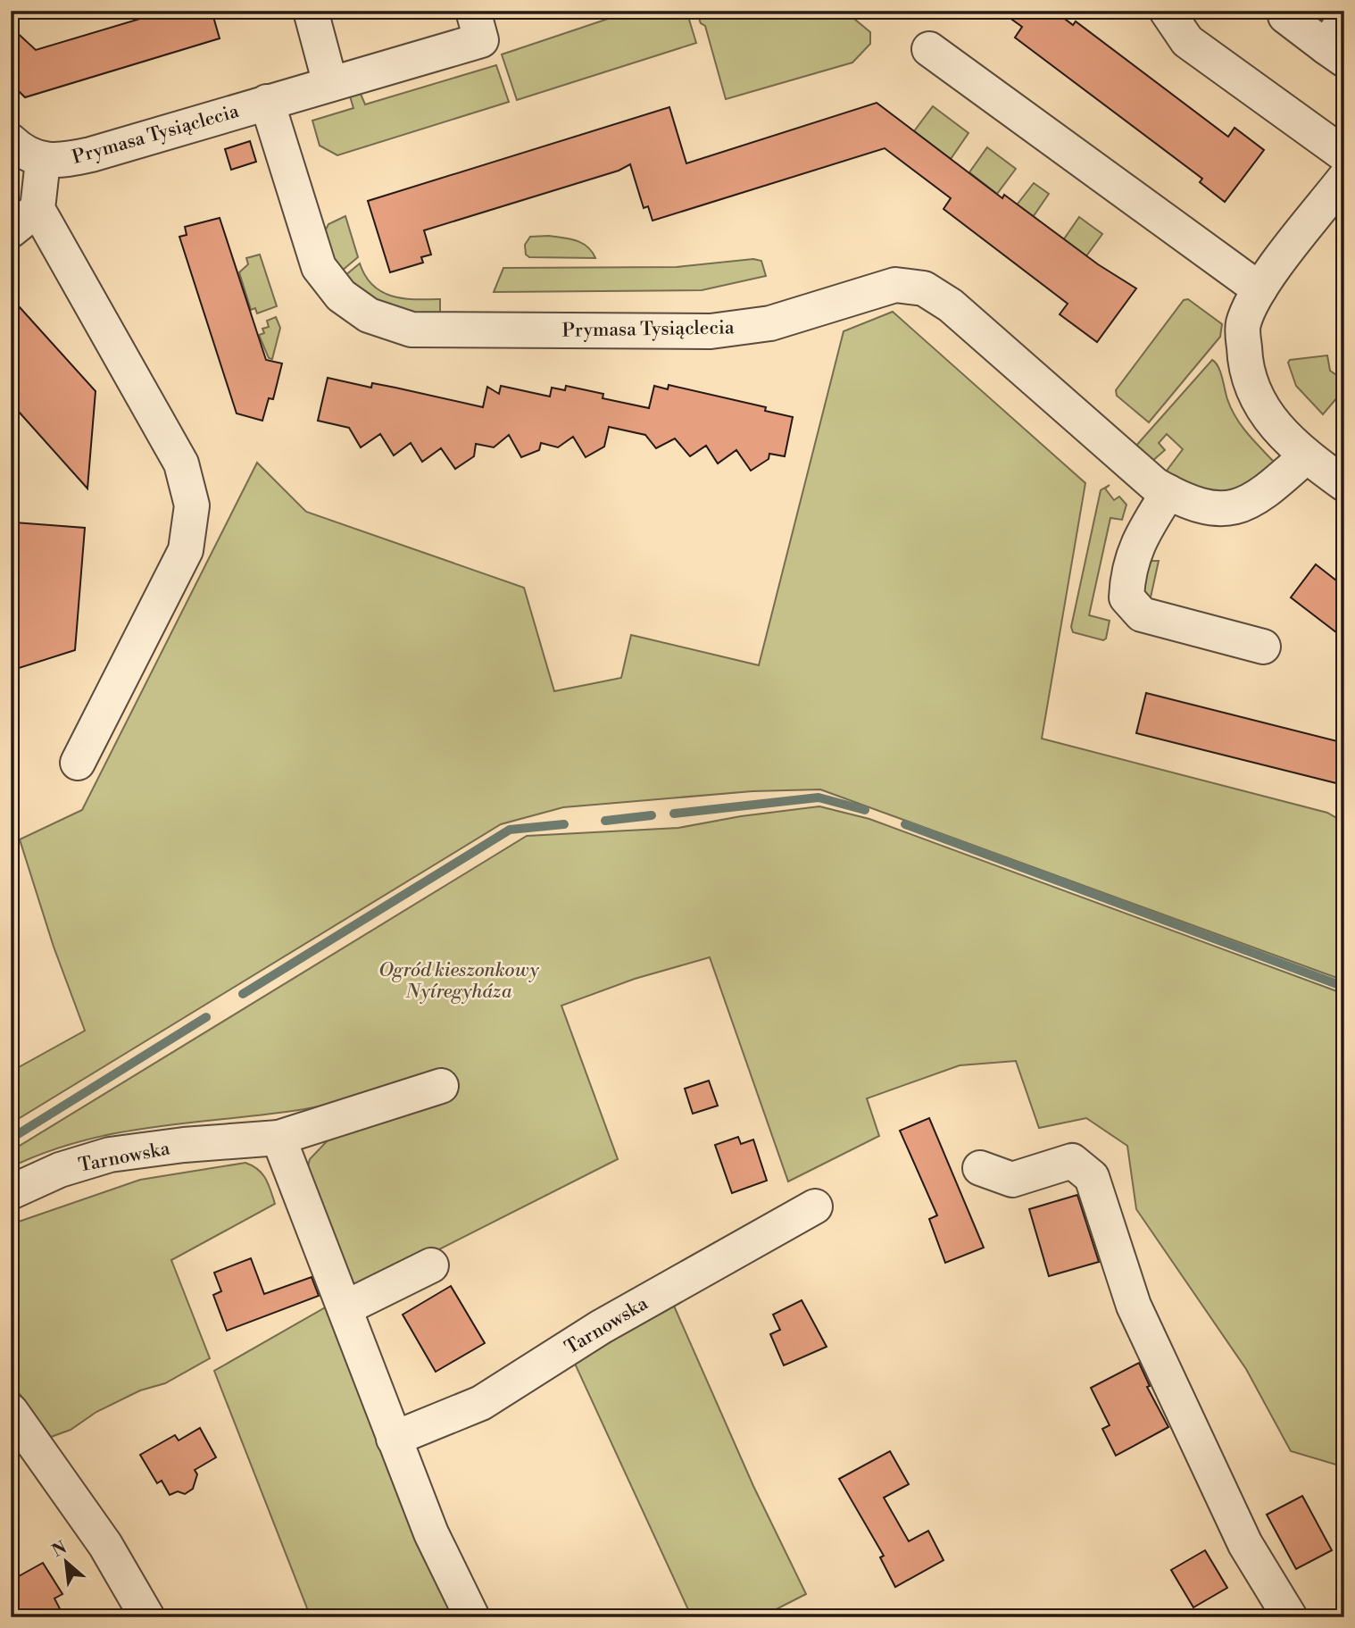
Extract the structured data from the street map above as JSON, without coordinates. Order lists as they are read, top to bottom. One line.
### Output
{"streets":{"street":["Prymasa Tysiąclecia","Tarnowska"]},"parks":["Ogród kieszonkowy Nyíregyháza"],"north":"top left"}
